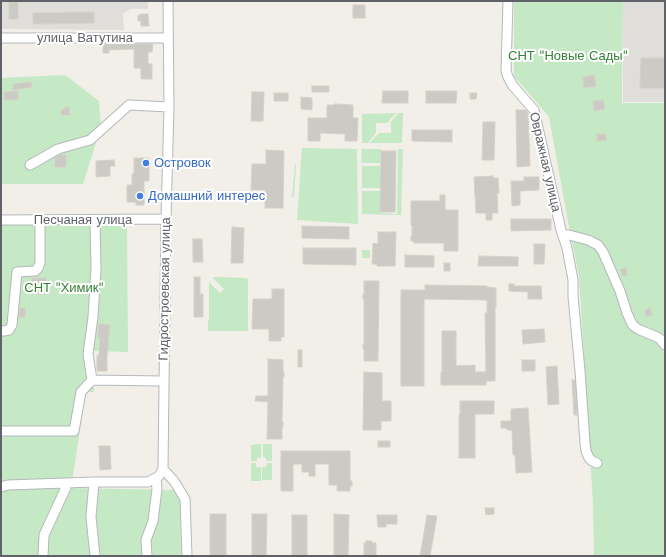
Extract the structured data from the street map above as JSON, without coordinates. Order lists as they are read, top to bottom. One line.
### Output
{"streets":{"street":["улица Ватутина","Овражная улица","Песчаная улица","Гидростроевская улица"]},"crossings":[["улица Ватутина","Гидростроевская улица"],["Песчаная улица","Гидростроевская улица"]],"parks":["СНТ \"Новые Сады\"","СНТ \"Химик\""],"places":["Островок","Домашний интерес"]}
